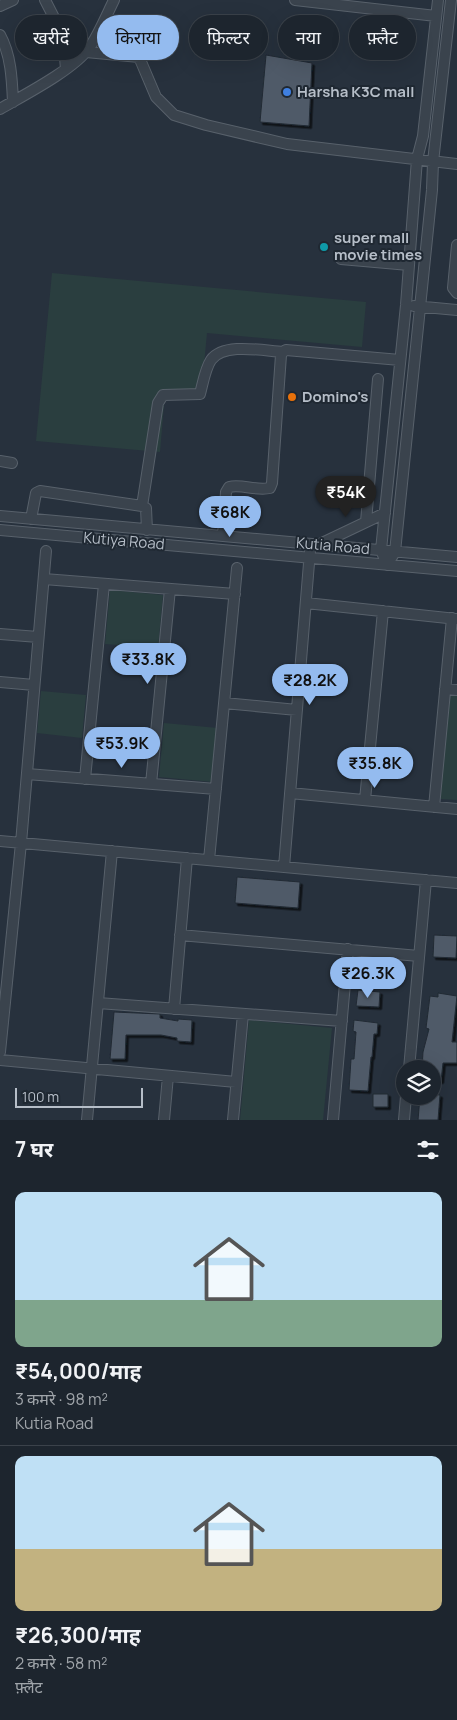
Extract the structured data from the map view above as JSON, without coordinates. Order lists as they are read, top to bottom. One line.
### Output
{"streets":{"street":["Kutiya Road","Kutia Road"]},"places":["Harsha K3C mall","super mall movie times","Domino's"],"scale_bar":"100 m","page":{"chip":["खरीदें","किराया","फ़िल्टर","नया","फ़्लैट"],"price":["₹54K","₹68K","₹33.8K","₹28.2K","₹53.9K","₹35.8K","₹26.3K"],"scale":"100 m","heading":"7 घर","list":[{"name":"₹54,000/माह","note":"3 कमरे · 98 m² · Kutia Road"},{"name":"₹26,300/माह","note":"2 कमरे · 58 m² · फ़्लैट"}]}}
